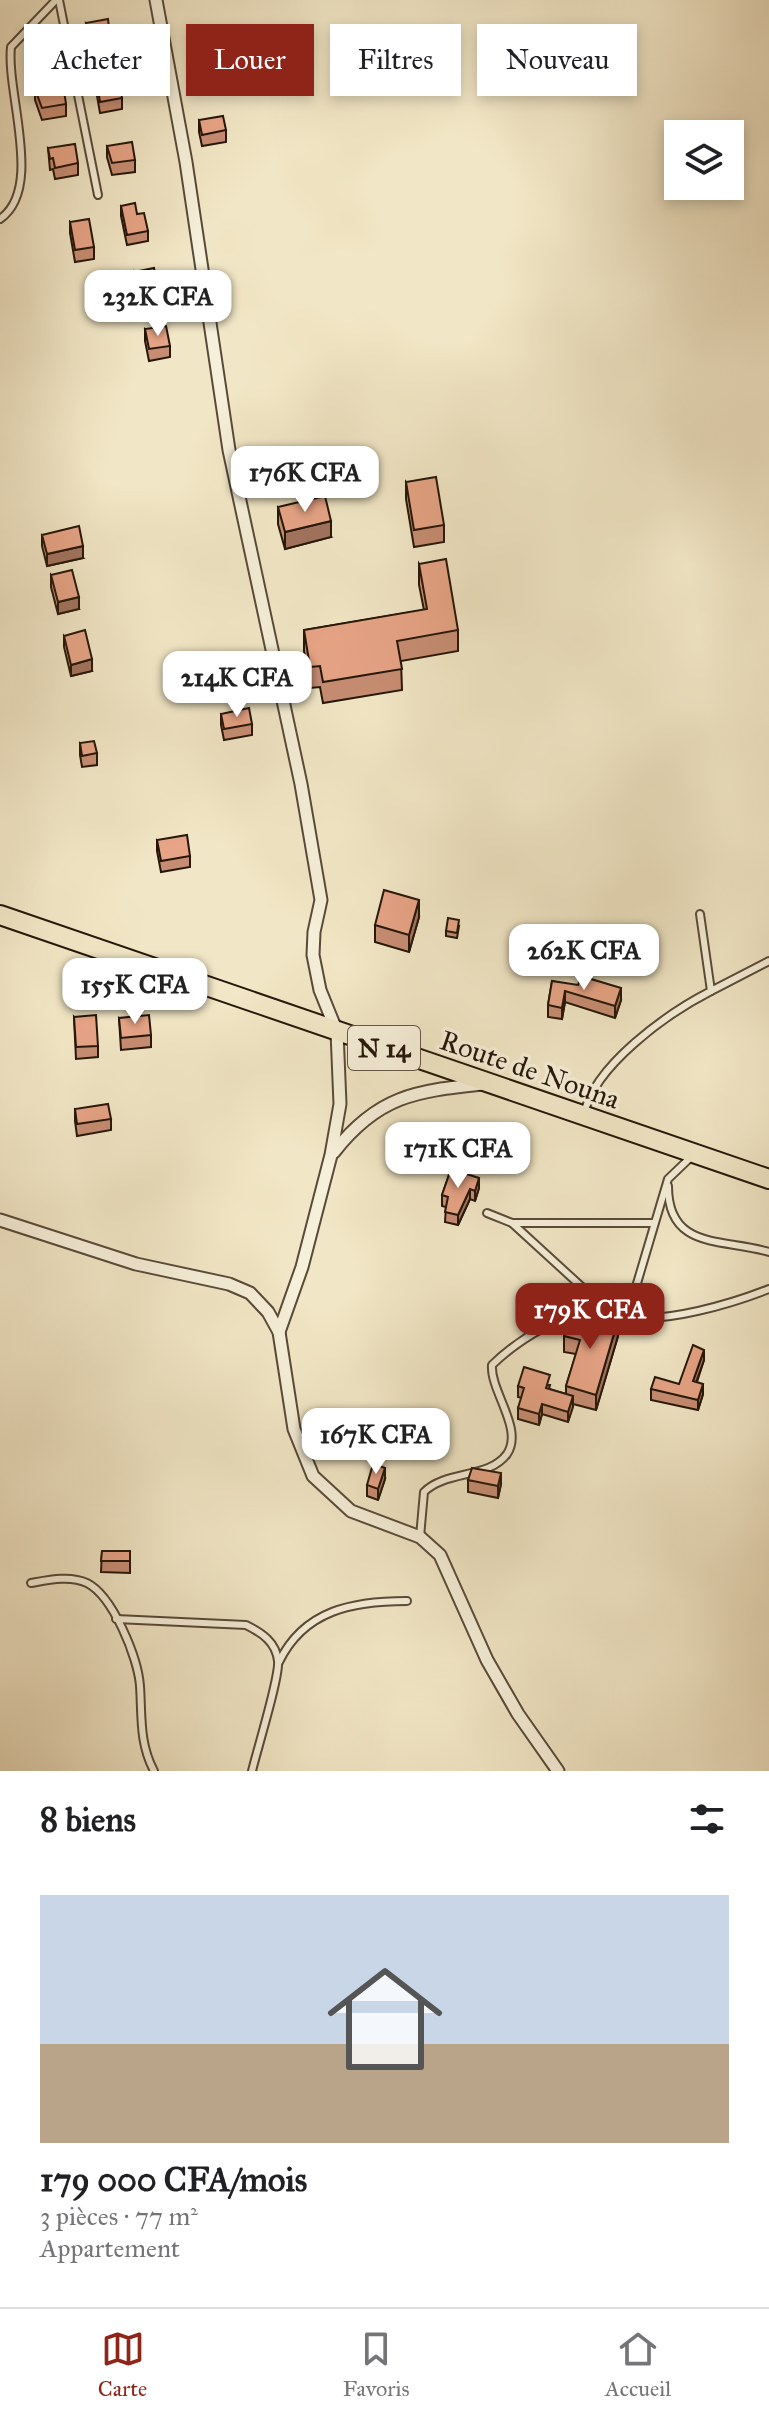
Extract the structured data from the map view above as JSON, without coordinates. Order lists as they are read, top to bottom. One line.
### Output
{"streets":{"main road":["N 14","Route de Nouna"]},"page":{"chip":["Acheter","Louer","Filtres","Nouveau"],"price":["232K CFA","176K CFA","214K CFA","262K CFA","155K CFA","171K CFA","179K CFA","167K CFA"],"heading":"8 biens","list":[{"name":"179 000 CFA/mois","note":"3 pièces · 77 m² · Appartement"}],"tabs":["Carte","Favoris","Accueil"]}}
